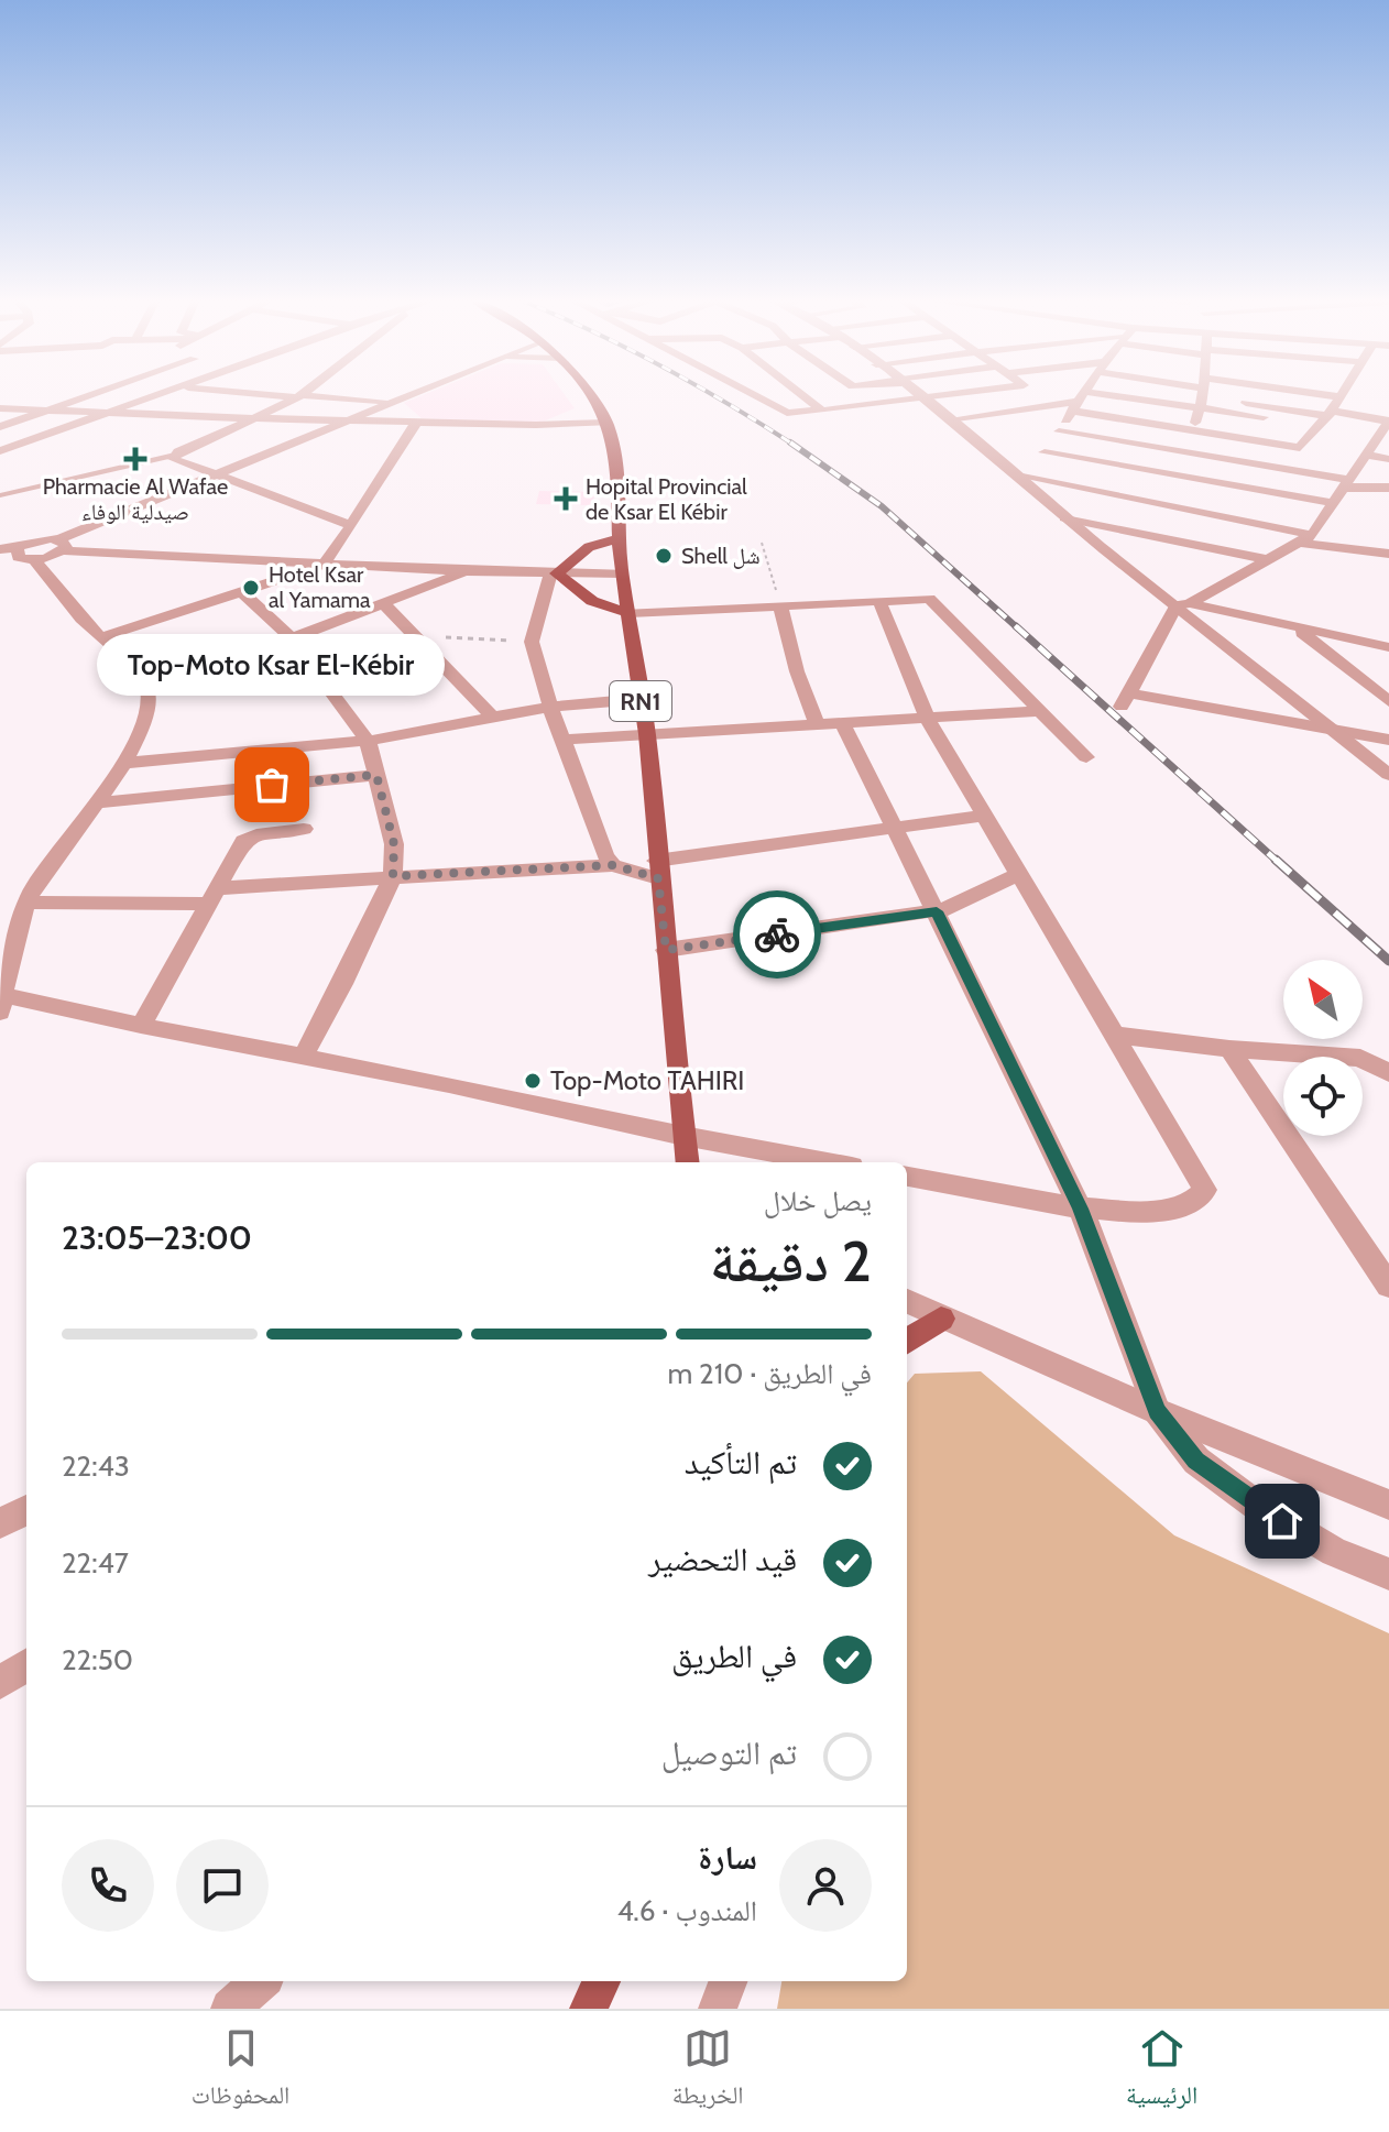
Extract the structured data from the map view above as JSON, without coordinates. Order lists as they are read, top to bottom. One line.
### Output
{"streets":{"main road":["RN1"]},"places":{"health":["Pharmacie Al Wafae صيدلية الوفاء","Hopital Provincial de Ksar El Kébir"],"other":["Shell شل","Hotel Ksar al Yamama","Top-Moto Ksar El-Kébir","Top-Moto TAHIRI"]},"north":"top left","page":{"bubble":"Top-Moto Ksar El-Kébir","heading":["2 دقيقة","يصل خلال","23:00–23:05"],"panel":["سارة","المندوب · 4.6"],"bar":"في الطريق · 210 m","list":[["تم التأكيد","22:43"],["قيد التحضير","22:47"],["في الطريق","22:50"],"تم التوصيل"],"tabs":["الرئيسية","الخريطة","المحفوظات"]}}
